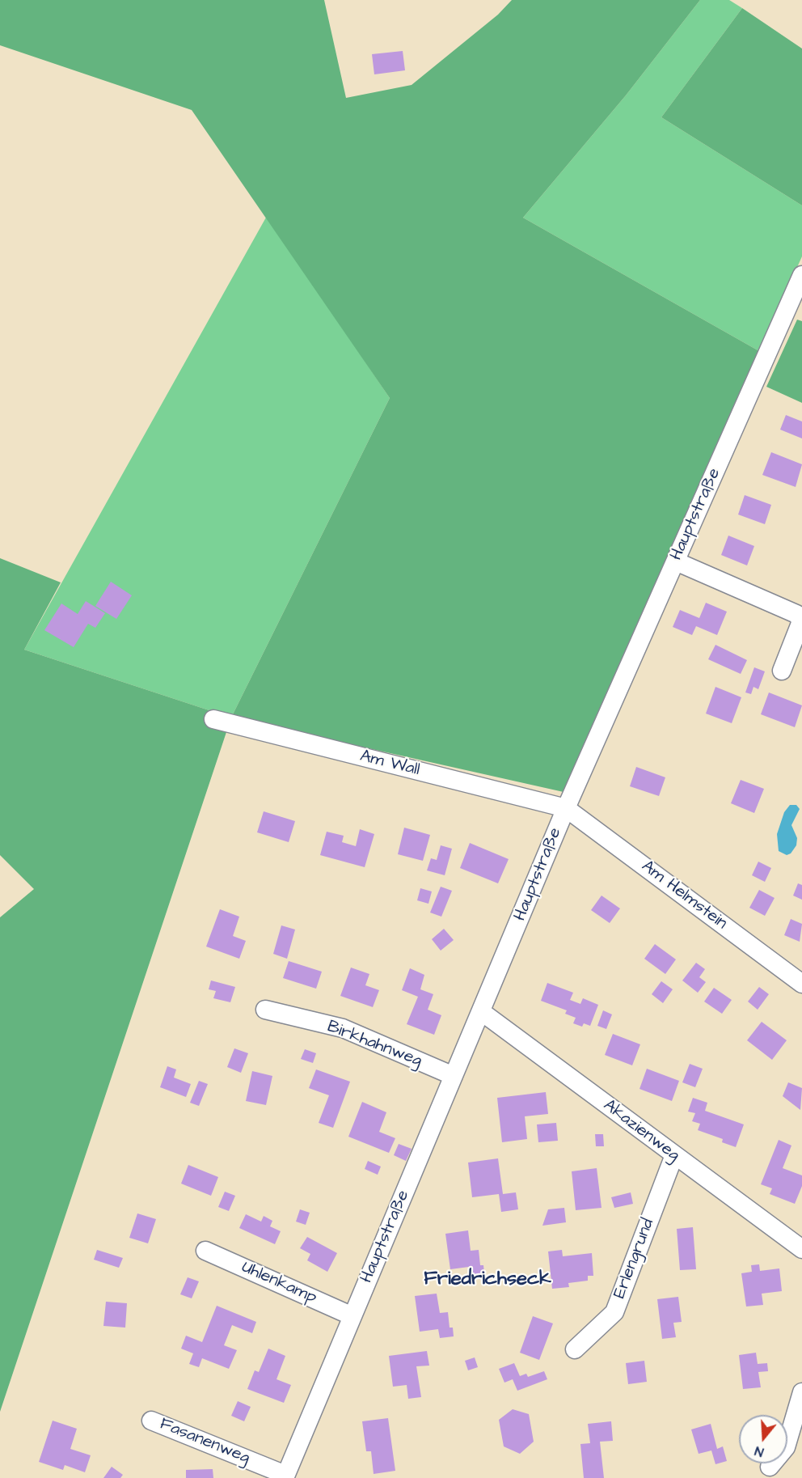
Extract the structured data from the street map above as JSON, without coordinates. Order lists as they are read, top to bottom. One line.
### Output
{"streets":{"street":["Hauptstraße","Am Wall","Am Helmstein","Birkhahnweg","Akazienweg","Erlengrund","Uhlenkamp","Fasanenweg"]},"crossings":[["Hauptstraße","Am Wall"],["Hauptstraße","Am Helmstein"],["Hauptstraße","Birkhahnweg"],["Hauptstraße","Akazienweg"],["Hauptstraße","Uhlenkamp"],["Hauptstraße","Fasanenweg"],["Am Wall","Am Helmstein"],["Akazienweg","Erlengrund"]],"districts":["Friedrichseck"],"north":"bottom"}
